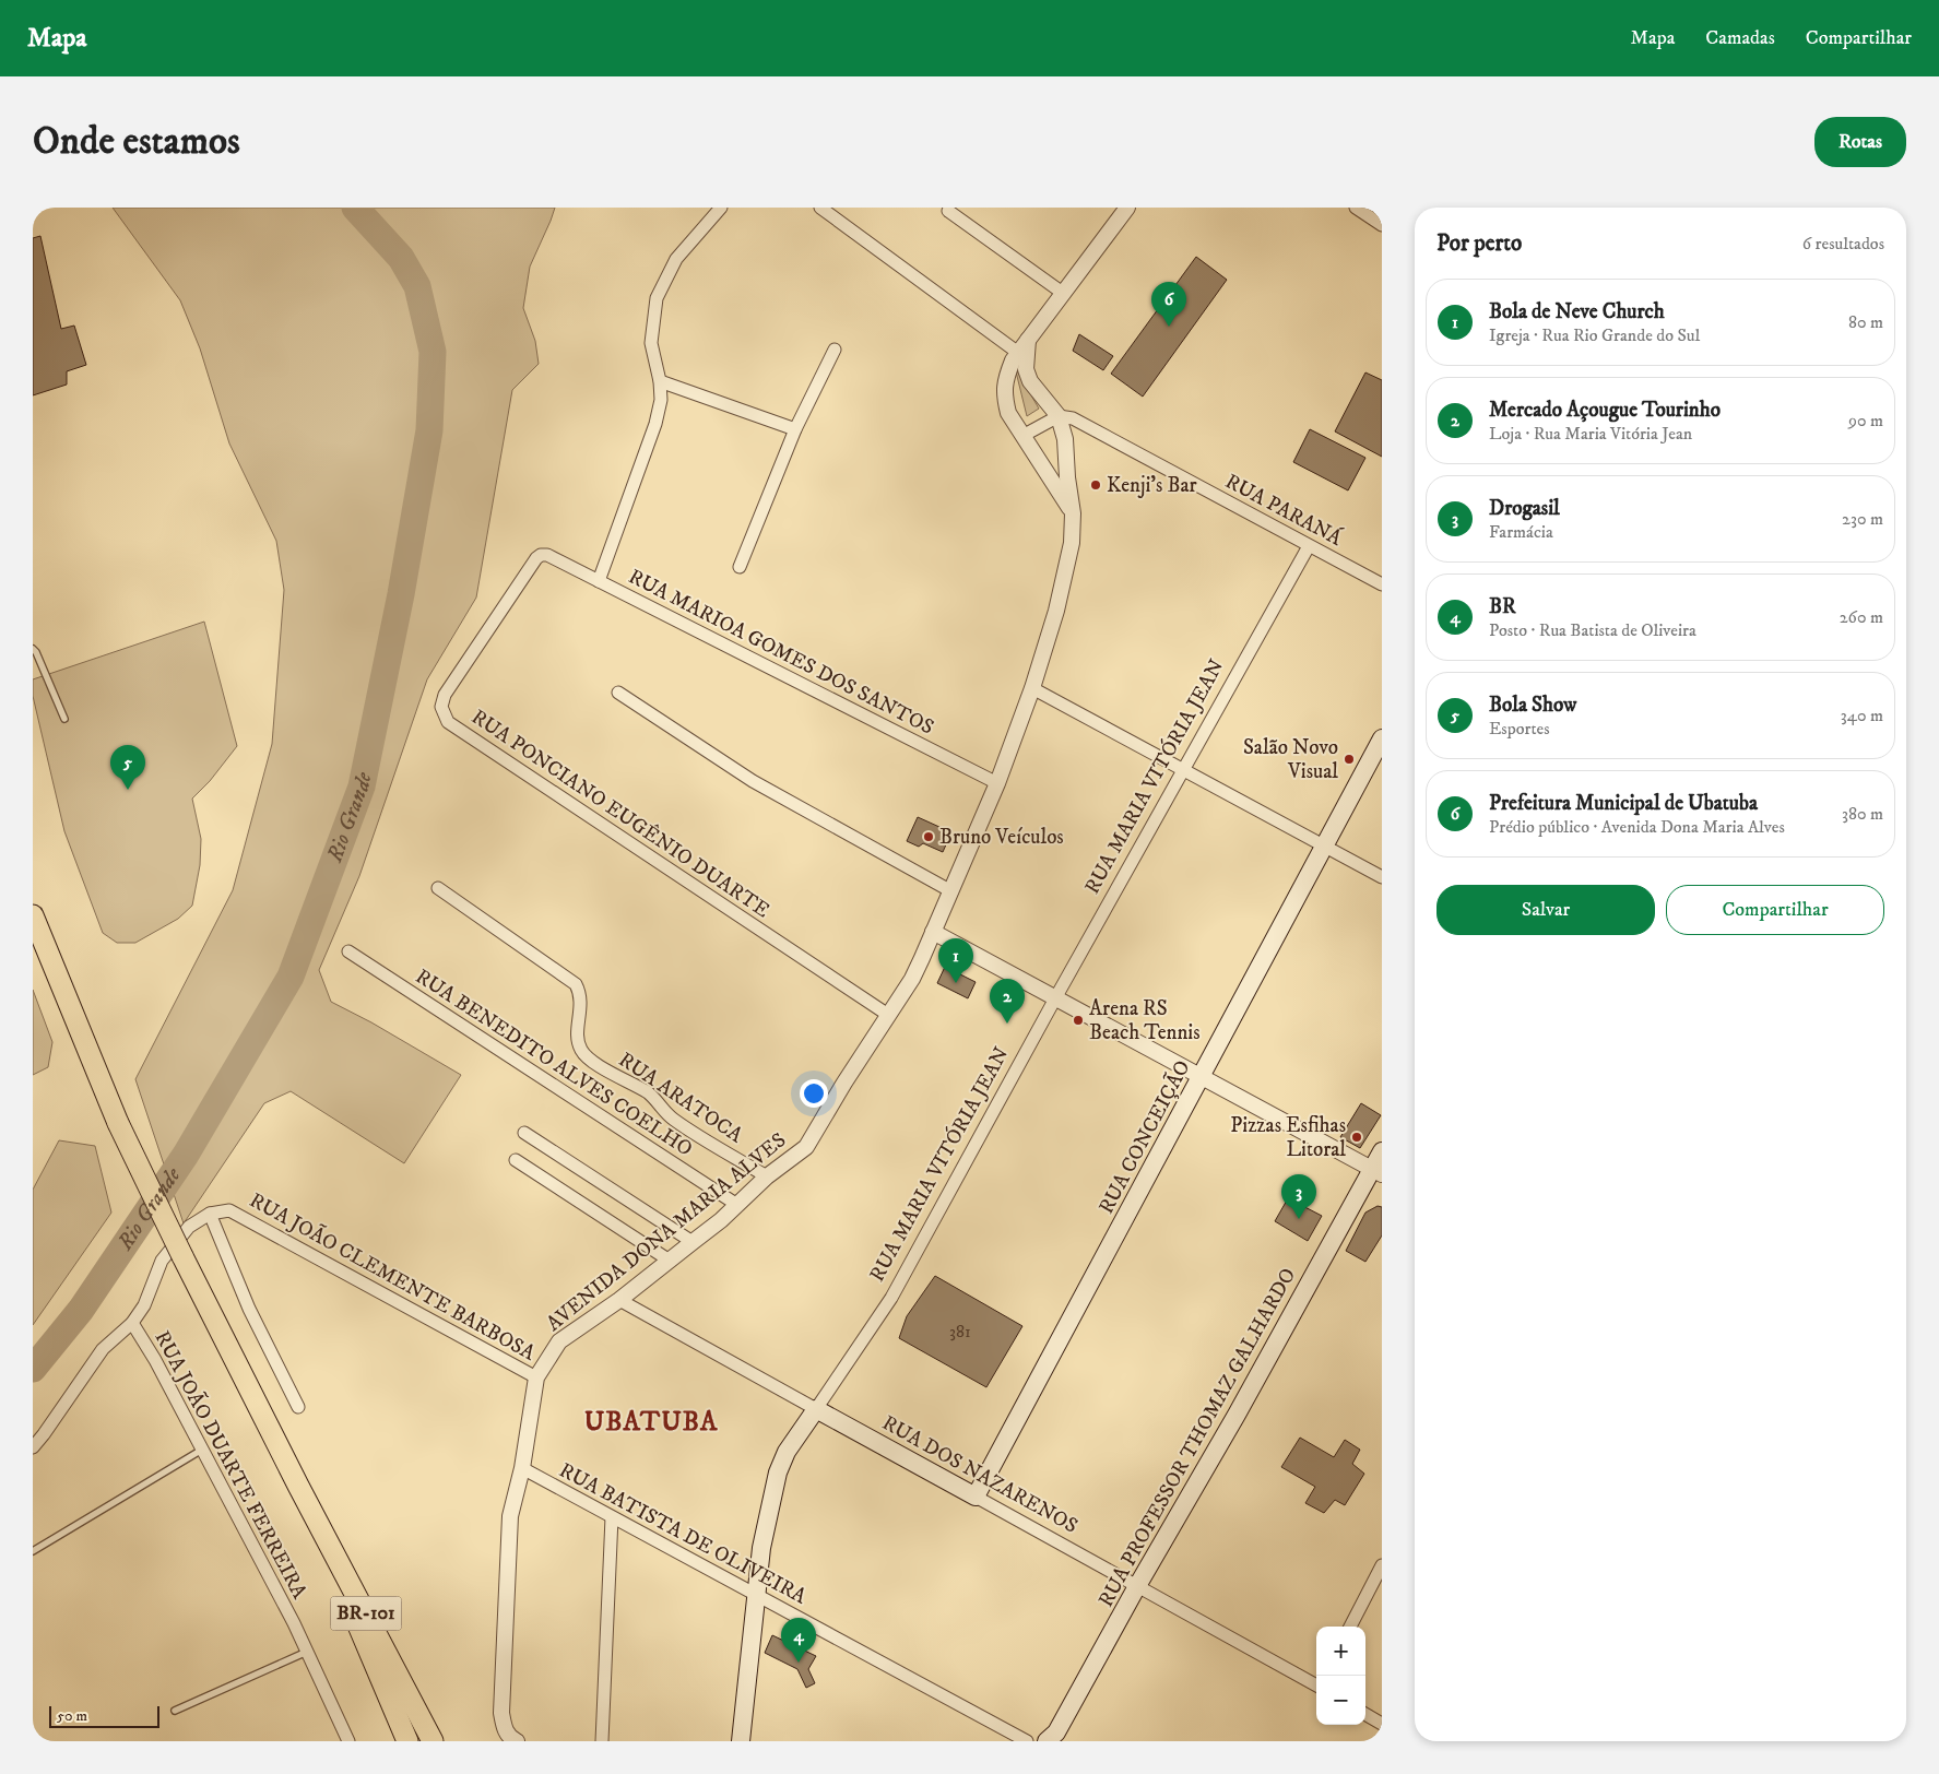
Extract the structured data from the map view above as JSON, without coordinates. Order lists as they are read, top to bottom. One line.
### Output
{"streets":{"highway":["BR-101"],"main road":["RUA MARIA VITÓRIA JEAN","RUA CONCEIÇÃO","RUA PROFESSOR THOMAZ GALHARDO","RUA DOS NAZARENOS"],"street":["RUA PARANÁ","RUA MARIOA GOMES DOS SANTOS","RUA PONCIANO EUGÊNIO DUARTE","RUA BENEDITO ALVES COELHO","RUA ARATOCA","AVENIDA DONA MARIA ALVES","RUA JOÃO CLEMENTE BARBOSA","RUA JOÃO DUARTE FERREIRA","RUA BATISTA DE OLIVEIRA"]},"crossings":[["RUA PARANÁ","RUA MARIA VITÓRIA JEAN"],["RUA PARANÁ","AVENIDA DONA MARIA ALVES"],["RUA MARIOA GOMES DOS SANTOS","RUA PONCIANO EUGÊNIO DUARTE"],["RUA MARIOA GOMES DOS SANTOS","AVENIDA DONA MARIA ALVES"],["RUA MARIA VITÓRIA JEAN","RUA DOS NAZARENOS"],["RUA MARIA VITÓRIA JEAN","RUA BATISTA DE OLIVEIRA"],["RUA PONCIANO EUGÊNIO DUARTE","AVENIDA DONA MARIA ALVES"],["RUA BENEDITO ALVES COELHO","AVENIDA DONA MARIA ALVES"],["RUA ARATOCA","AVENIDA DONA MARIA ALVES"],["RUA CONCEIÇÃO","RUA DOS NAZARENOS"],["AVENIDA DONA MARIA ALVES","RUA JOÃO CLEMENTE BARBOSA"],["AVENIDA DONA MARIA ALVES","RUA DOS NAZARENOS"],["AVENIDA DONA MARIA ALVES","RUA BATISTA DE OLIVEIRA"],["RUA PROFESSOR THOMAZ GALHARDO","RUA DOS NAZARENOS"]],"districts":["UBATUBA"],"water":["Rio Grande"],"places":["Kenji's Bar","Salão Novo Visual","Bruno Veículos","Arena RS Beach Tennis","Pizzas Esfihas Litoral"],"house_numbers":["381"],"scale_bar":"50 m","page":{"header":"Mapa","nav":["Mapa","Camadas","Compartilhar"],"buttons":["Rotas",["Salvar","Compartilhar"]],"title":"Onde estamos","heading":["Por perto","6 resultados"],"list":[{"mark":"1","name":"Bola de Neve Church","note":"Igreja · Rua Rio Grande do Sul","value":"80 m"},{"mark":"2","name":"Mercado Açougue Tourinho","note":"Loja · Rua Maria Vitória Jean","value":"90 m"},{"mark":"3","name":"Drogasil","note":"Farmácia","value":"230 m"},{"mark":"4","name":"BR","note":"Posto · Rua Batista de Oliveira","value":"260 m"},{"mark":"5","name":"Bola Show","note":"Esportes","value":"340 m"},{"mark":"6","name":"Prefeitura Municipal de Ubatuba","note":"Prédio público · Avenida Dona Maria Alves","value":"380 m"}],"pins":["6","5","1","2","3","4"],"map_buttons":["+","−"],"scale":"50 m"}}
